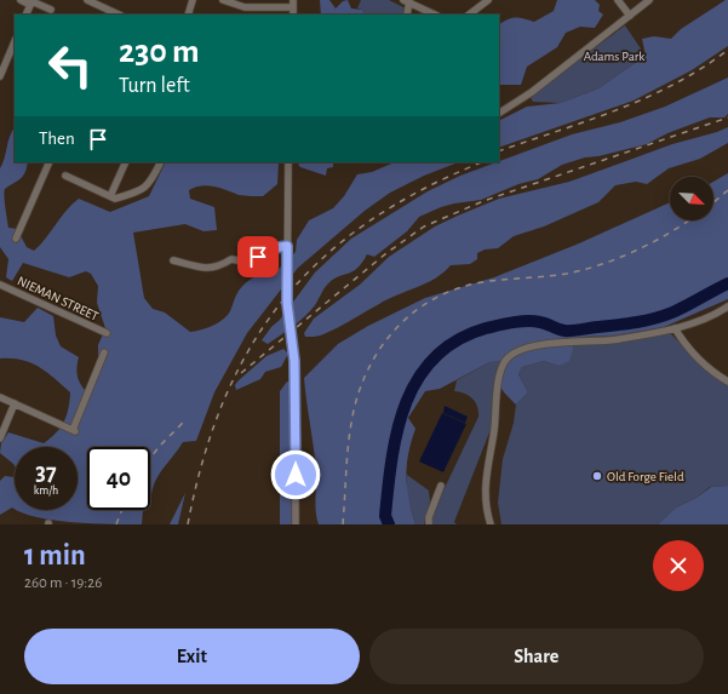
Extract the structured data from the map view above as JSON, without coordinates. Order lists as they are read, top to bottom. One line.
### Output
{"streets":{"street":["NIEMAN STREET"]},"parks":["Adams Park"],"places":["Old Forge Field"],"north":"bottom right","page":{"turn":["230 m","Turn left"],"then":"Then","speed":"37 km/h","limit":"40","heading":["1 min","260 m · 19:26"],"buttons":["Exit","Share"]}}
